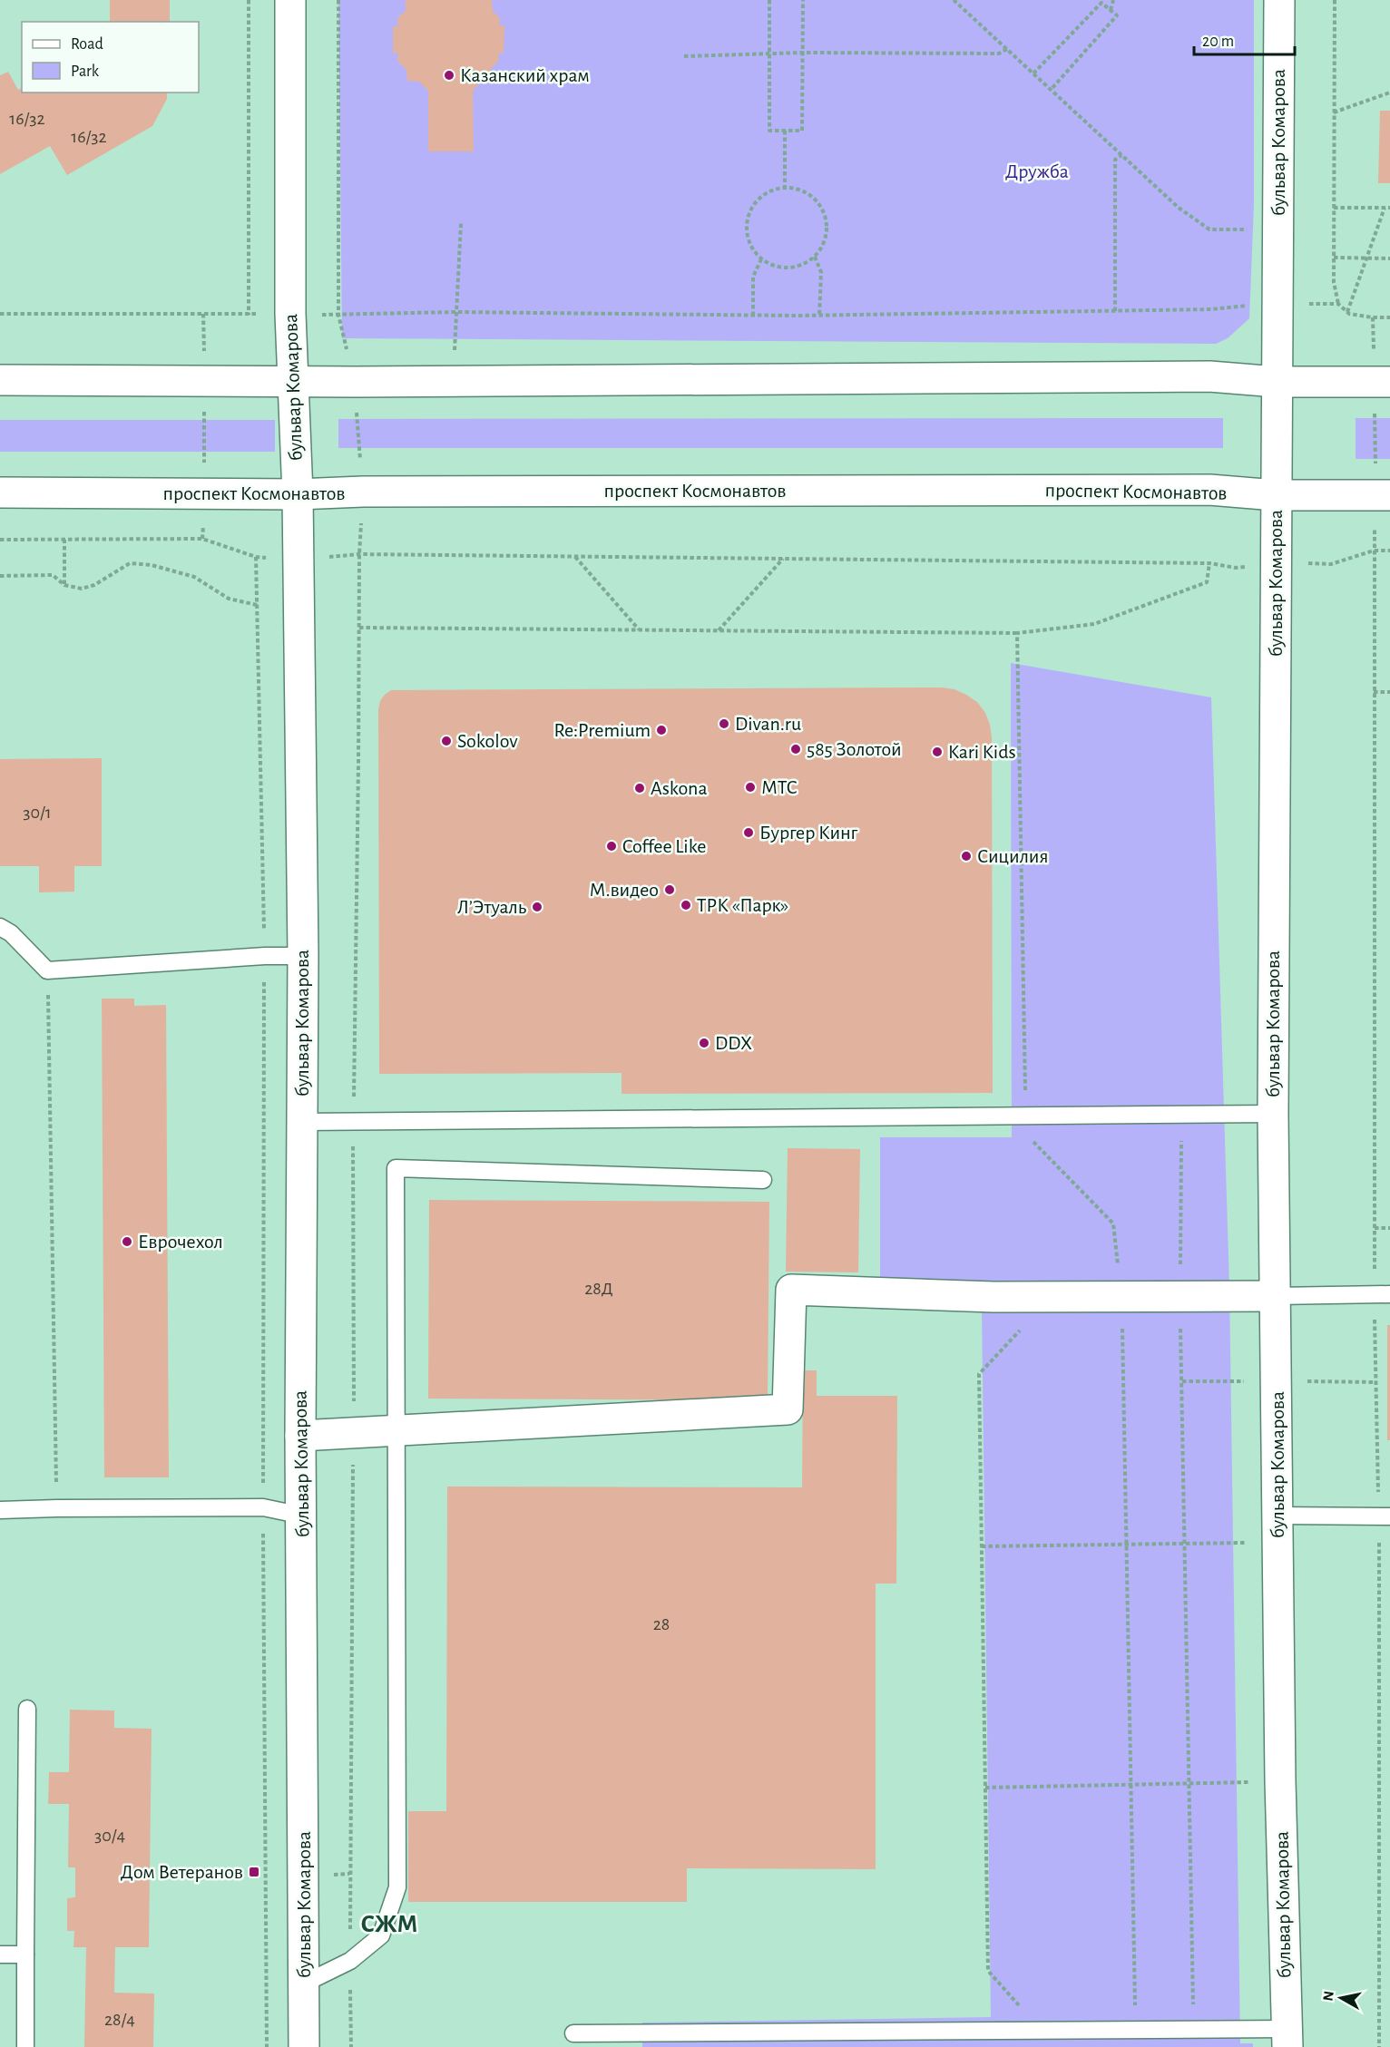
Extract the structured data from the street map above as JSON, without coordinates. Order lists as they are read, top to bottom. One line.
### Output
{"streets":{"street":["бульвар Комарова","проспект Космонавтов"]},"crossings":[["бульвар Комарова","проспект Космонавтов"]],"districts":["СЖМ"],"parks":["Дружба"],"places":{"other":["Казанский храм","Divan.ru","Re:Premium","Sokolov","585 Золотой","Kari Kids","МТС","Askona","Бургер Кинг","Coffee Like","Сицилия","М.видео","ТРК «Парк»","Л’Этуаль","DDX","Еврочехол"],"transit":["Дом Ветеранов"]},"house_numbers":["16/32","16/32","30/1","28Д","28","30/4","28/4"],"legend":["Road","Park"],"scale_bar":"20 m","north":"left"}
